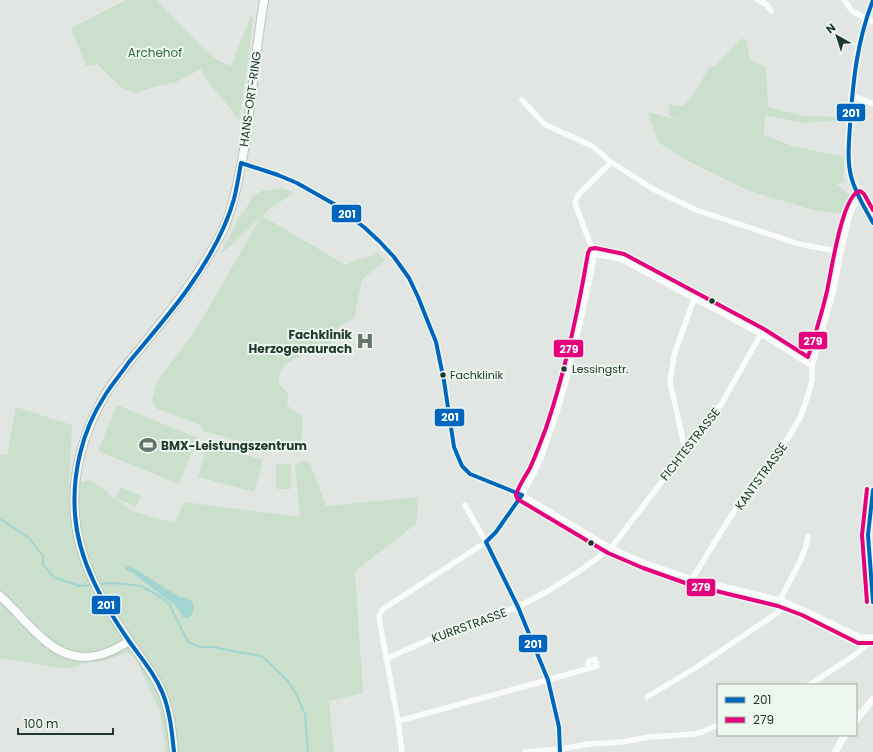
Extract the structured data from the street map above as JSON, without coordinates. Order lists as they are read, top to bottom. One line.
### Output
{"streets":{"main road":["HANS-ORT-RING"],"street":["FICHTESTRASSE","KANTSTRASSE","KURRSTRASSE"]},"crossings":[["FICHTESTRASSE","KURRSTRASSE"]],"parks":["Archehof"],"places":{"hospital":["Fachklinik Herzogenaurach"],"other":["Lessingstr.","Fachklinik"],"sports":["BMX-Leistungszentrum"]},"lines":["transit line 201","transit line 279"],"legend":["201","279"],"scale_bar":"100 m","north":"top left"}
